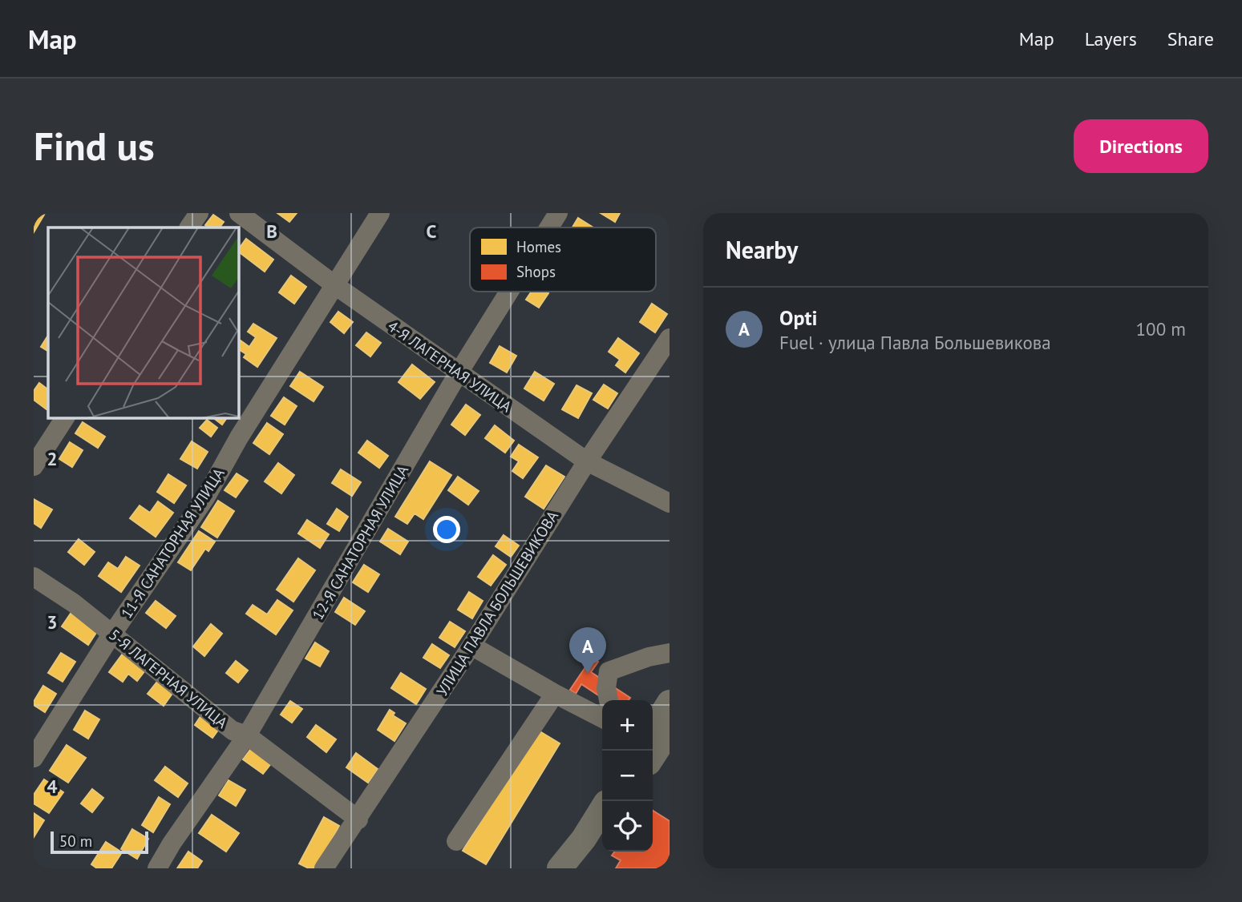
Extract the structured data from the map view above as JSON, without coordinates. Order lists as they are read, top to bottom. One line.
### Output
{"streets":{"street":["4-Я ЛАГЕРНАЯ УЛИЦА","12-Я САНАТОРНАЯ УЛИЦА","11-Я САНАТОРНАЯ УЛИЦА","УЛИЦА ПАВЛА БОЛЬШЕВИКОВА","5-Я ЛАГЕРНАЯ УЛИЦА"]},"crossings":[["4-Я ЛАГЕРНАЯ УЛИЦА","12-Я САНАТОРНАЯ УЛИЦА"],["4-Я ЛАГЕРНАЯ УЛИЦА","11-Я САНАТОРНАЯ УЛИЦА"],["4-Я ЛАГЕРНАЯ УЛИЦА","УЛИЦА ПАВЛА БОЛЬШЕВИКОВА"],["12-Я САНАТОРНАЯ УЛИЦА","5-Я ЛАГЕРНАЯ УЛИЦА"],["11-Я САНАТОРНАЯ УЛИЦА","5-Я ЛАГЕРНАЯ УЛИЦА"],["УЛИЦА ПАВЛА БОЛЬШЕВИКОВА","5-Я ЛАГЕРНАЯ УЛИЦА"]],"legend":["Homes","Shops"],"scale_bar":"50 m","page":{"header":"Map","nav":["Map","Layers","Share"],"buttons":"Directions","title":"Find us","heading":"Nearby","list":[{"mark":"A","name":"Opti","note":"Fuel · улица Павла Большевикова","value":"100 m"}],"pins":"A","map_buttons":["+","−"],"scale":"50 m"},"grid":{"columns":["B","C"],"rows":["2","3","4"]}}
